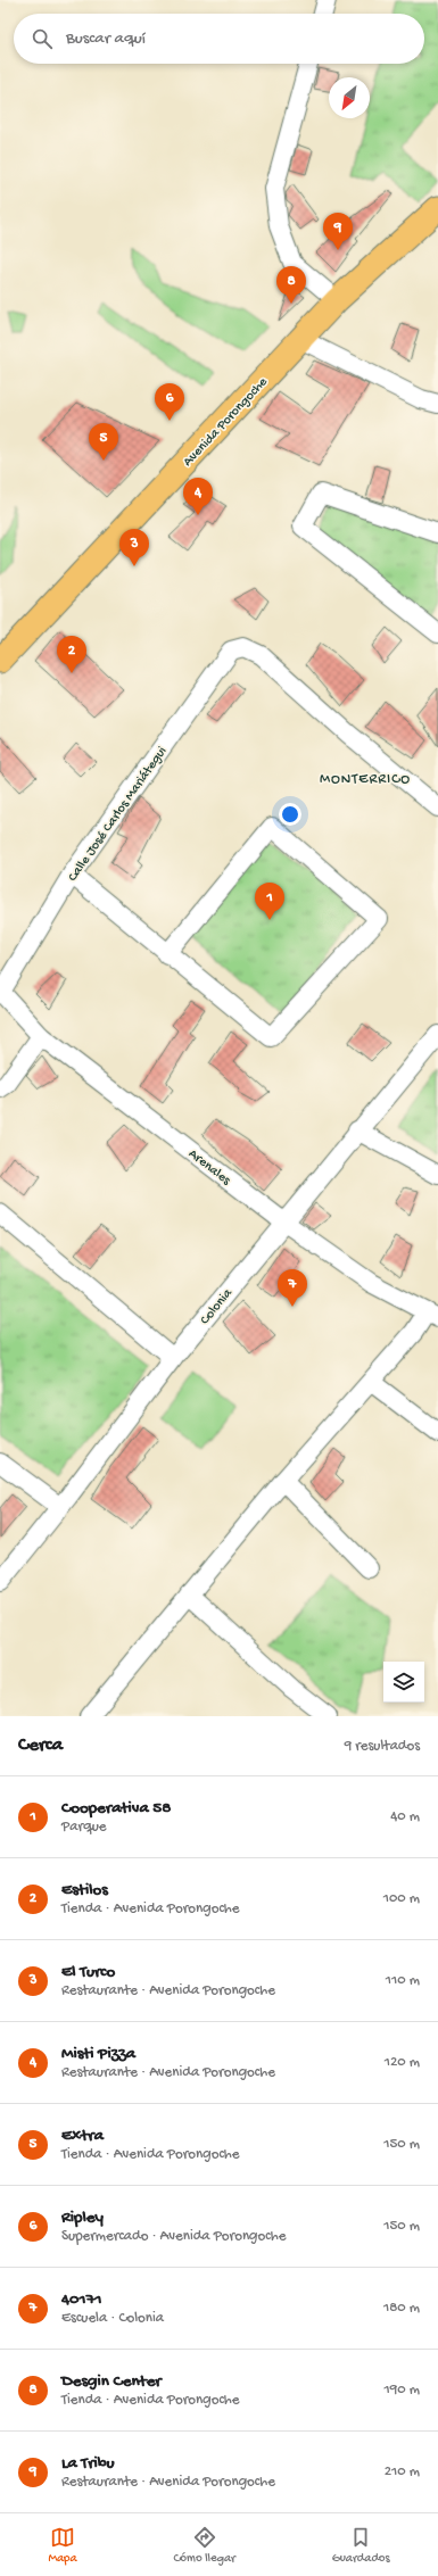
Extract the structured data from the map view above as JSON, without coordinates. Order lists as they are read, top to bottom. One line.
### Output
{"streets":{"main road":["Avenida Porongoche"],"street":["Calle José Carlos Mariátegui","Arenales","Colonia"]},"crossings":[["Calle José Carlos Mariátegui","Arenales"],["Arenales","Colonia"]],"districts":["MONTERRICO"],"north":"bottom left","page":{"search":"Buscar aquí","pins":["9","8","6","5","4","3","2","1","7"],"heading":["Cerca","9 resultados"],"list":[{"mark":"1","name":"Cooperativa 58","note":"Parque","value":"40 m"},{"mark":"2","name":"Estilos","note":"Tienda · Avenida Porongoche","value":"100 m"},{"mark":"3","name":"El Turco","note":"Restaurante · Avenida Porongoche","value":"110 m"},{"mark":"4","name":"Misti Pizza","note":"Restaurante · Avenida Porongoche","value":"120 m"},{"mark":"5","name":"Extra","note":"Tienda · Avenida Porongoche","value":"150 m"},{"mark":"6","name":"Ripley","note":"Supermercado · Avenida Porongoche","value":"150 m"},{"mark":"7","name":"40171","note":"Escuela · Colonia","value":"180 m"},{"mark":"8","name":"Desgin Center","note":"Tienda · Avenida Porongoche","value":"190 m"},{"mark":"9","name":"La Tribu","note":"Restaurante · Avenida Porongoche","value":"210 m"}],"nav":["Mapa","Cómo llegar","Guardados"]}}
